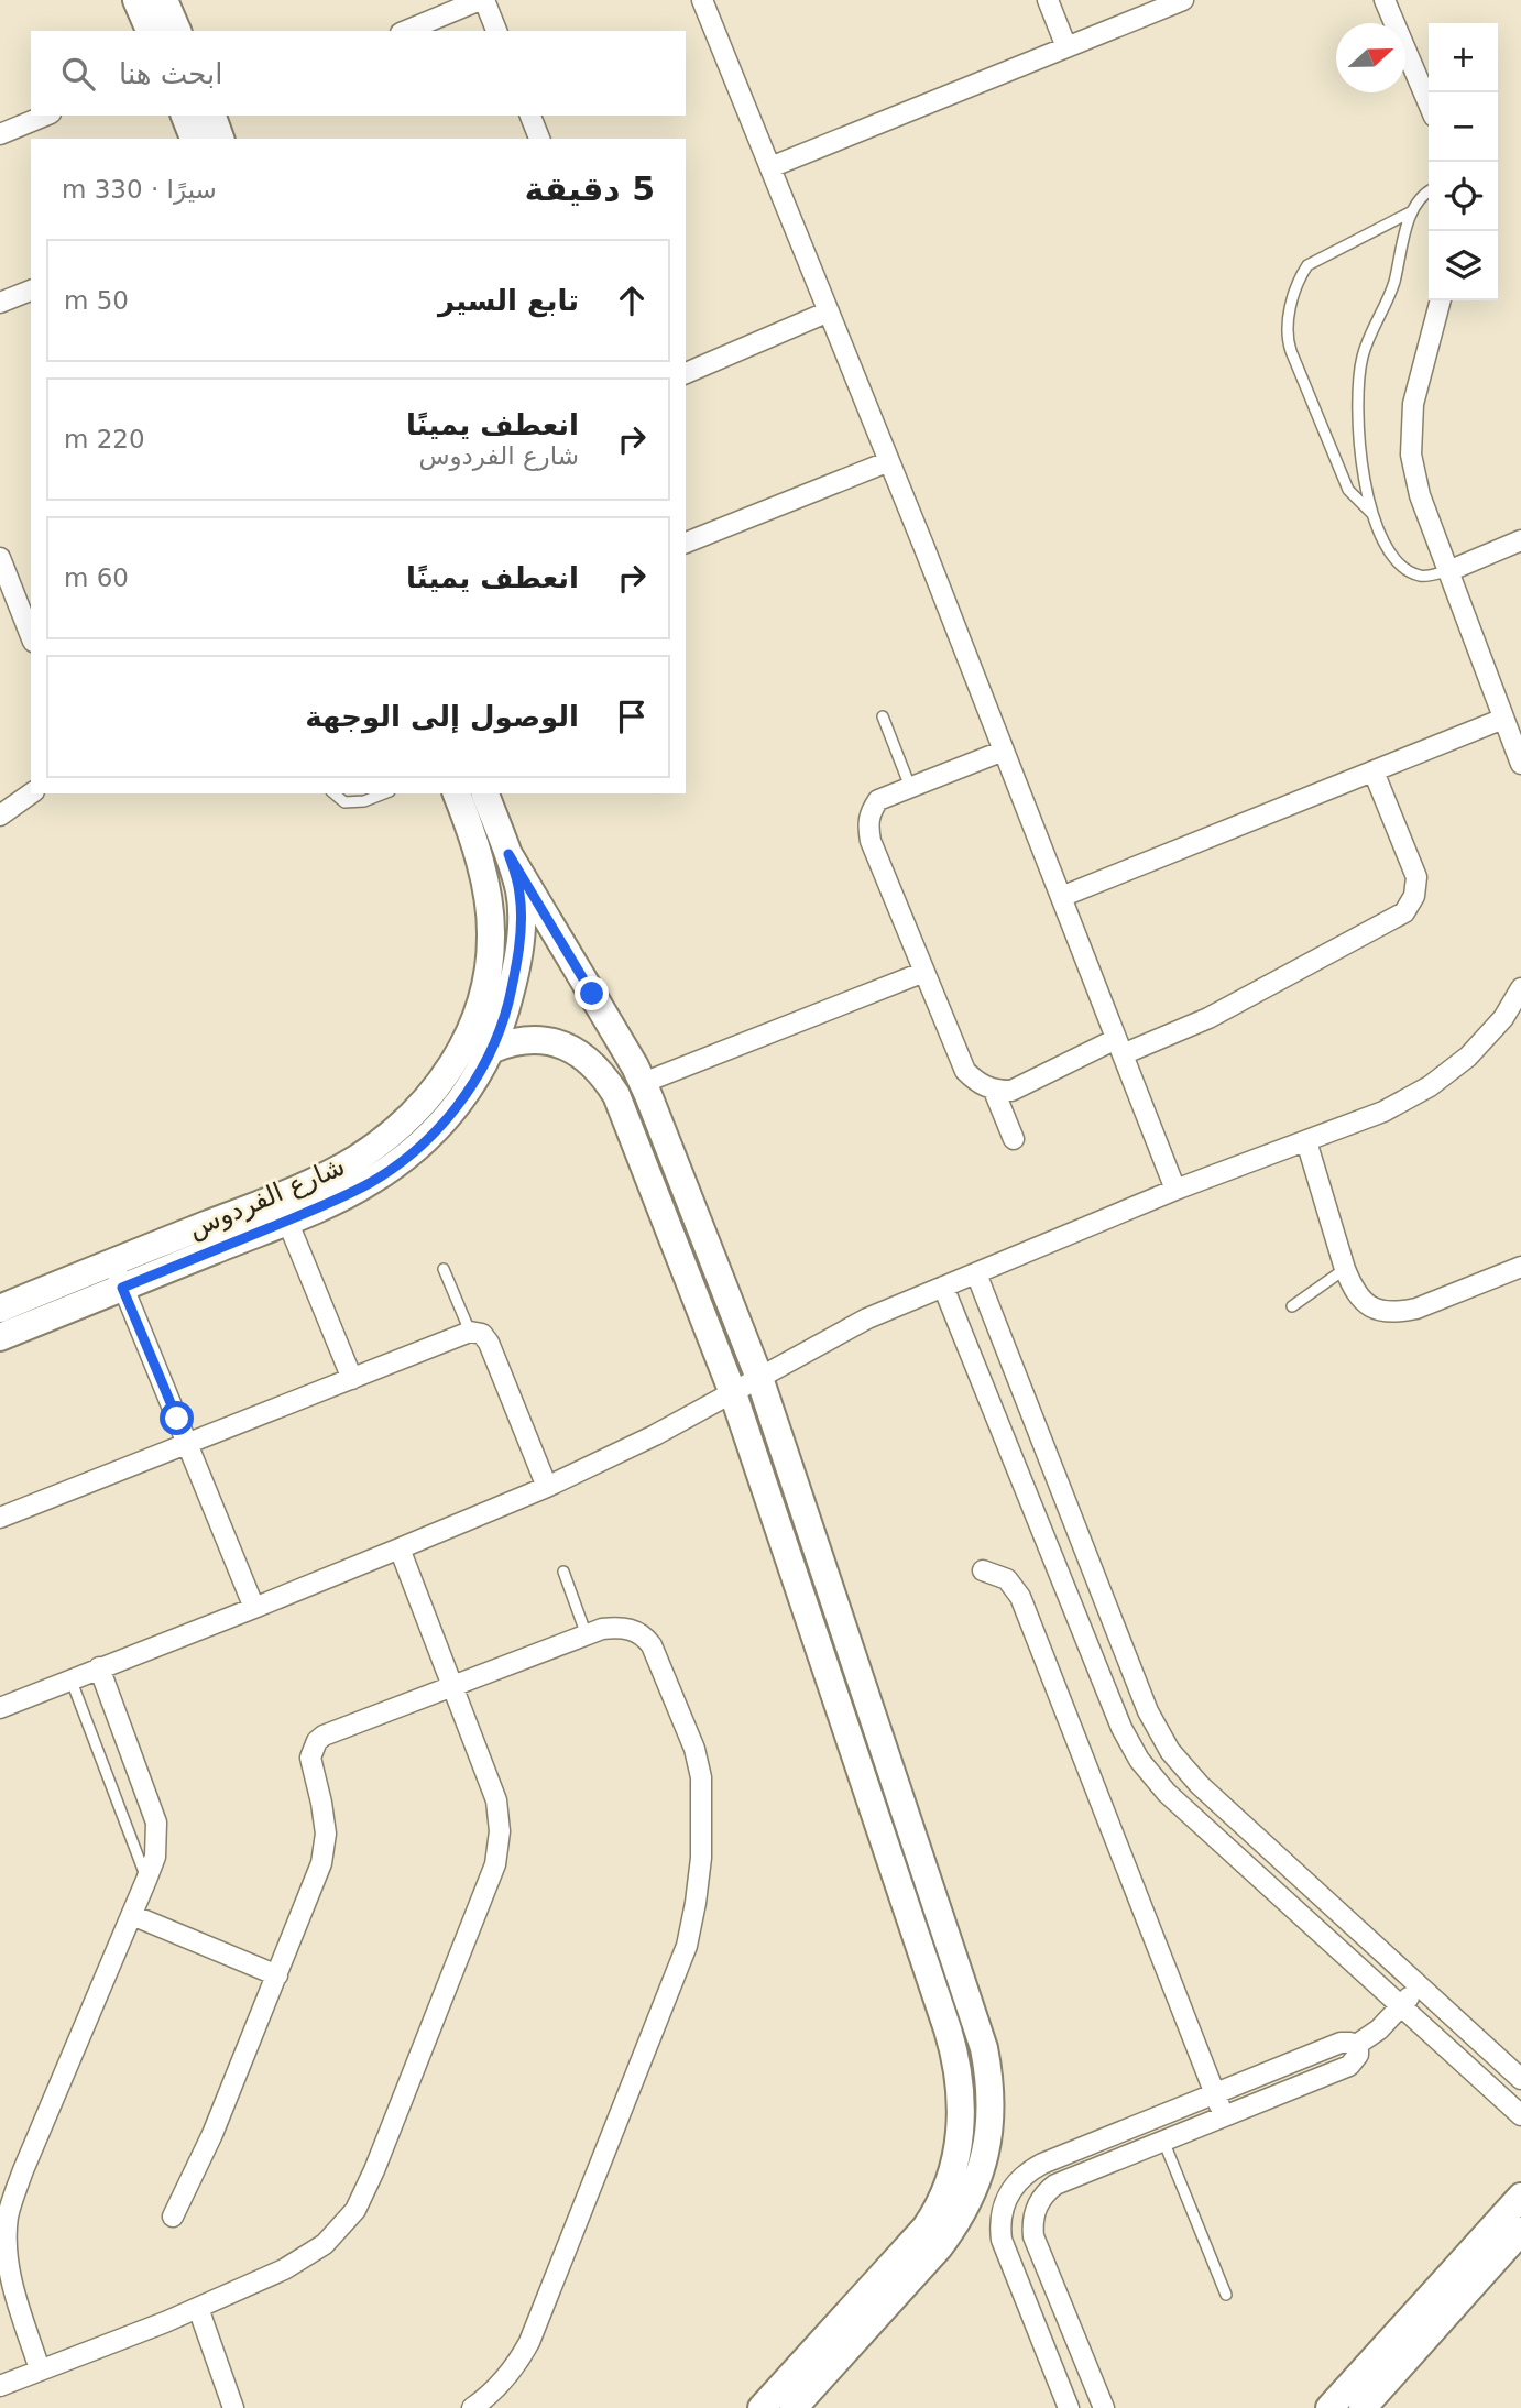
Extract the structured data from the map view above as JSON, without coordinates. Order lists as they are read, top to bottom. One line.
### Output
{"streets":{"street":["شارع الفردوس"]},"north":"right","page":{"map_buttons":["+","−"],"search":"ابحث هنا","heading":["5 دقيقة","سيرًا · 330 m"],"list":[["تابع السير","50 m"],["انعطف يمينًا","شارع الفردوس","220 m"],["انعطف يمينًا","60 m"],"الوصول إلى الوجهة"]}}
